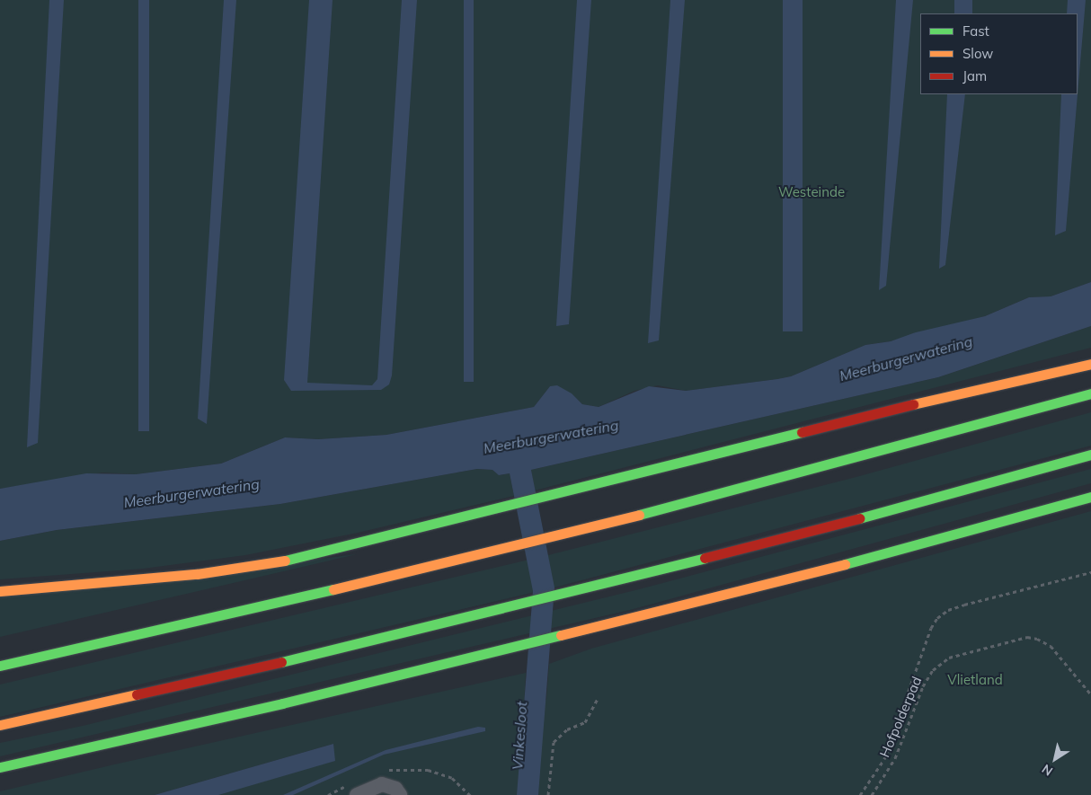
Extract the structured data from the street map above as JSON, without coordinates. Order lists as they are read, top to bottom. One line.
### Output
{"streets":{"path":["Hofpolderpad"]},"water":["Meerburgerwatering","Vinkesloot"],"parks":["Westeinde","Vlietland"],"legend":["Fast","Slow","Jam"],"north":"bottom left"}
